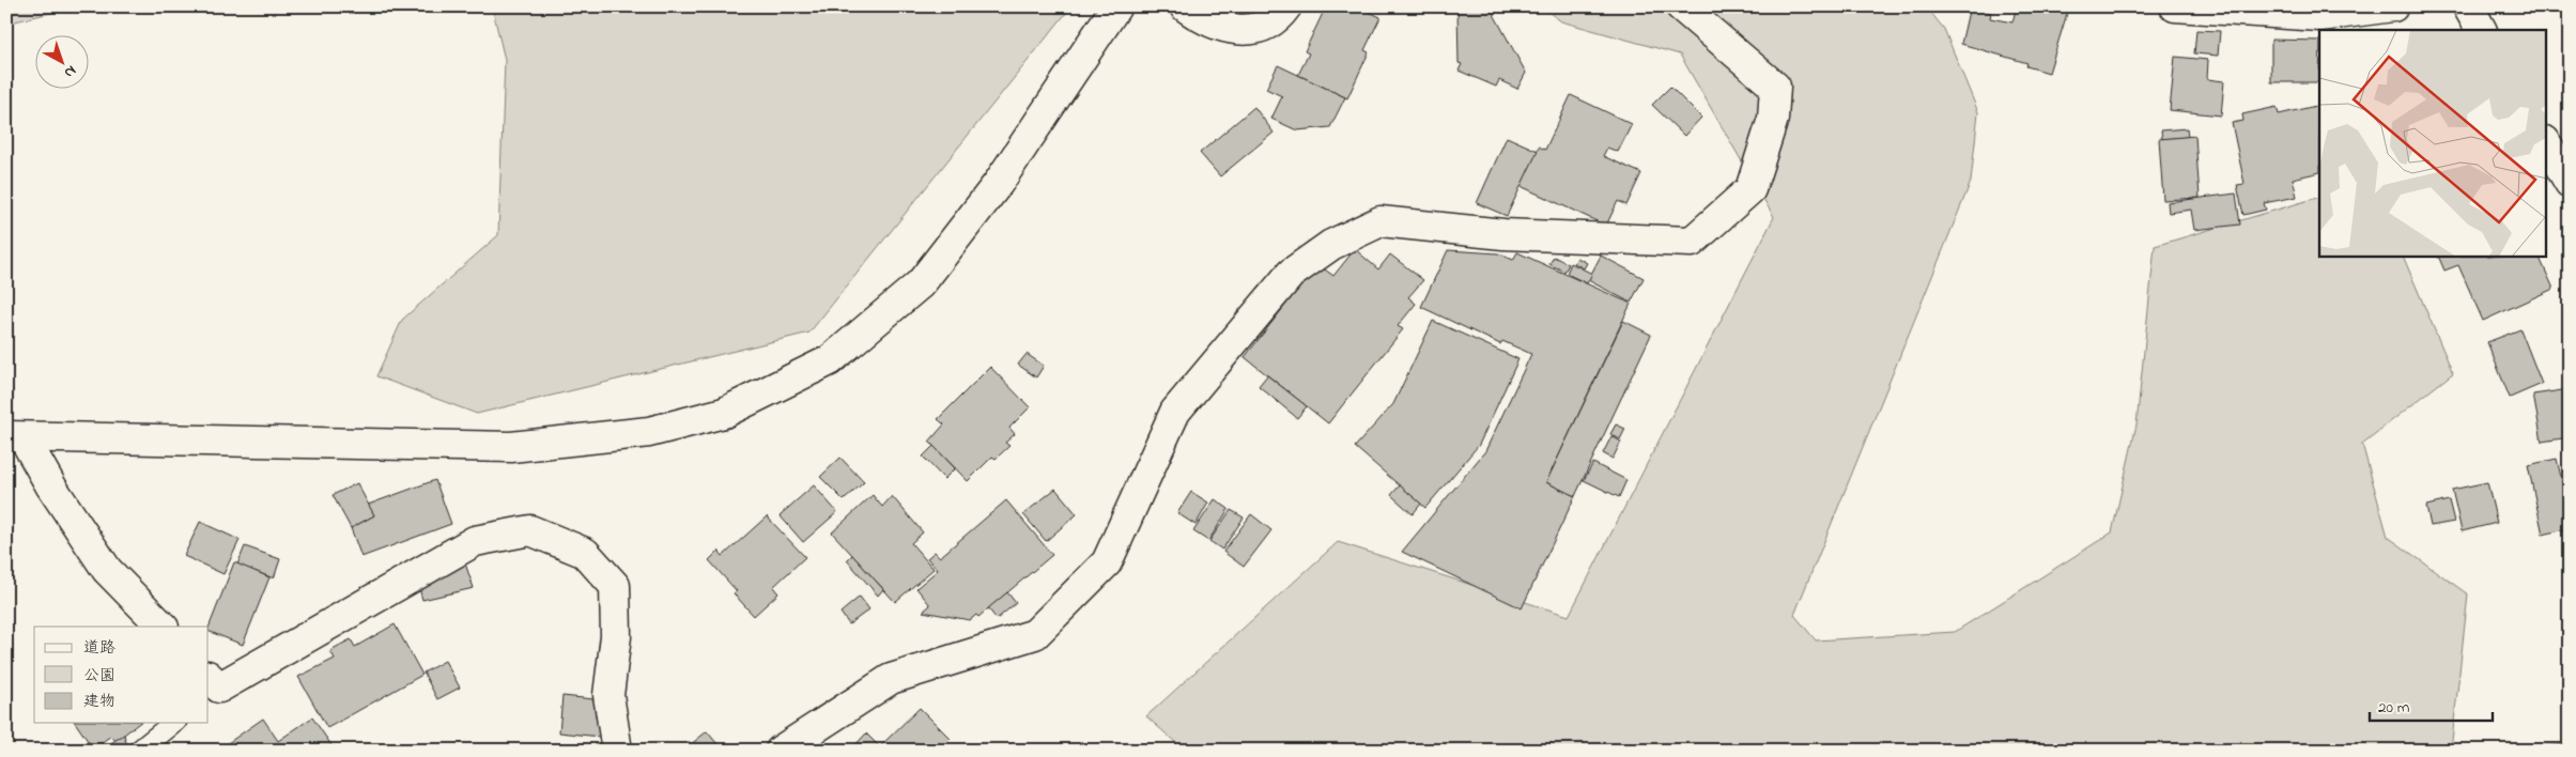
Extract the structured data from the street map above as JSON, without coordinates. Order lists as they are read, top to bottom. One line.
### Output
{"legend":["道路","公園","建物"],"scale_bar":"20 m","north":"bottom right"}
